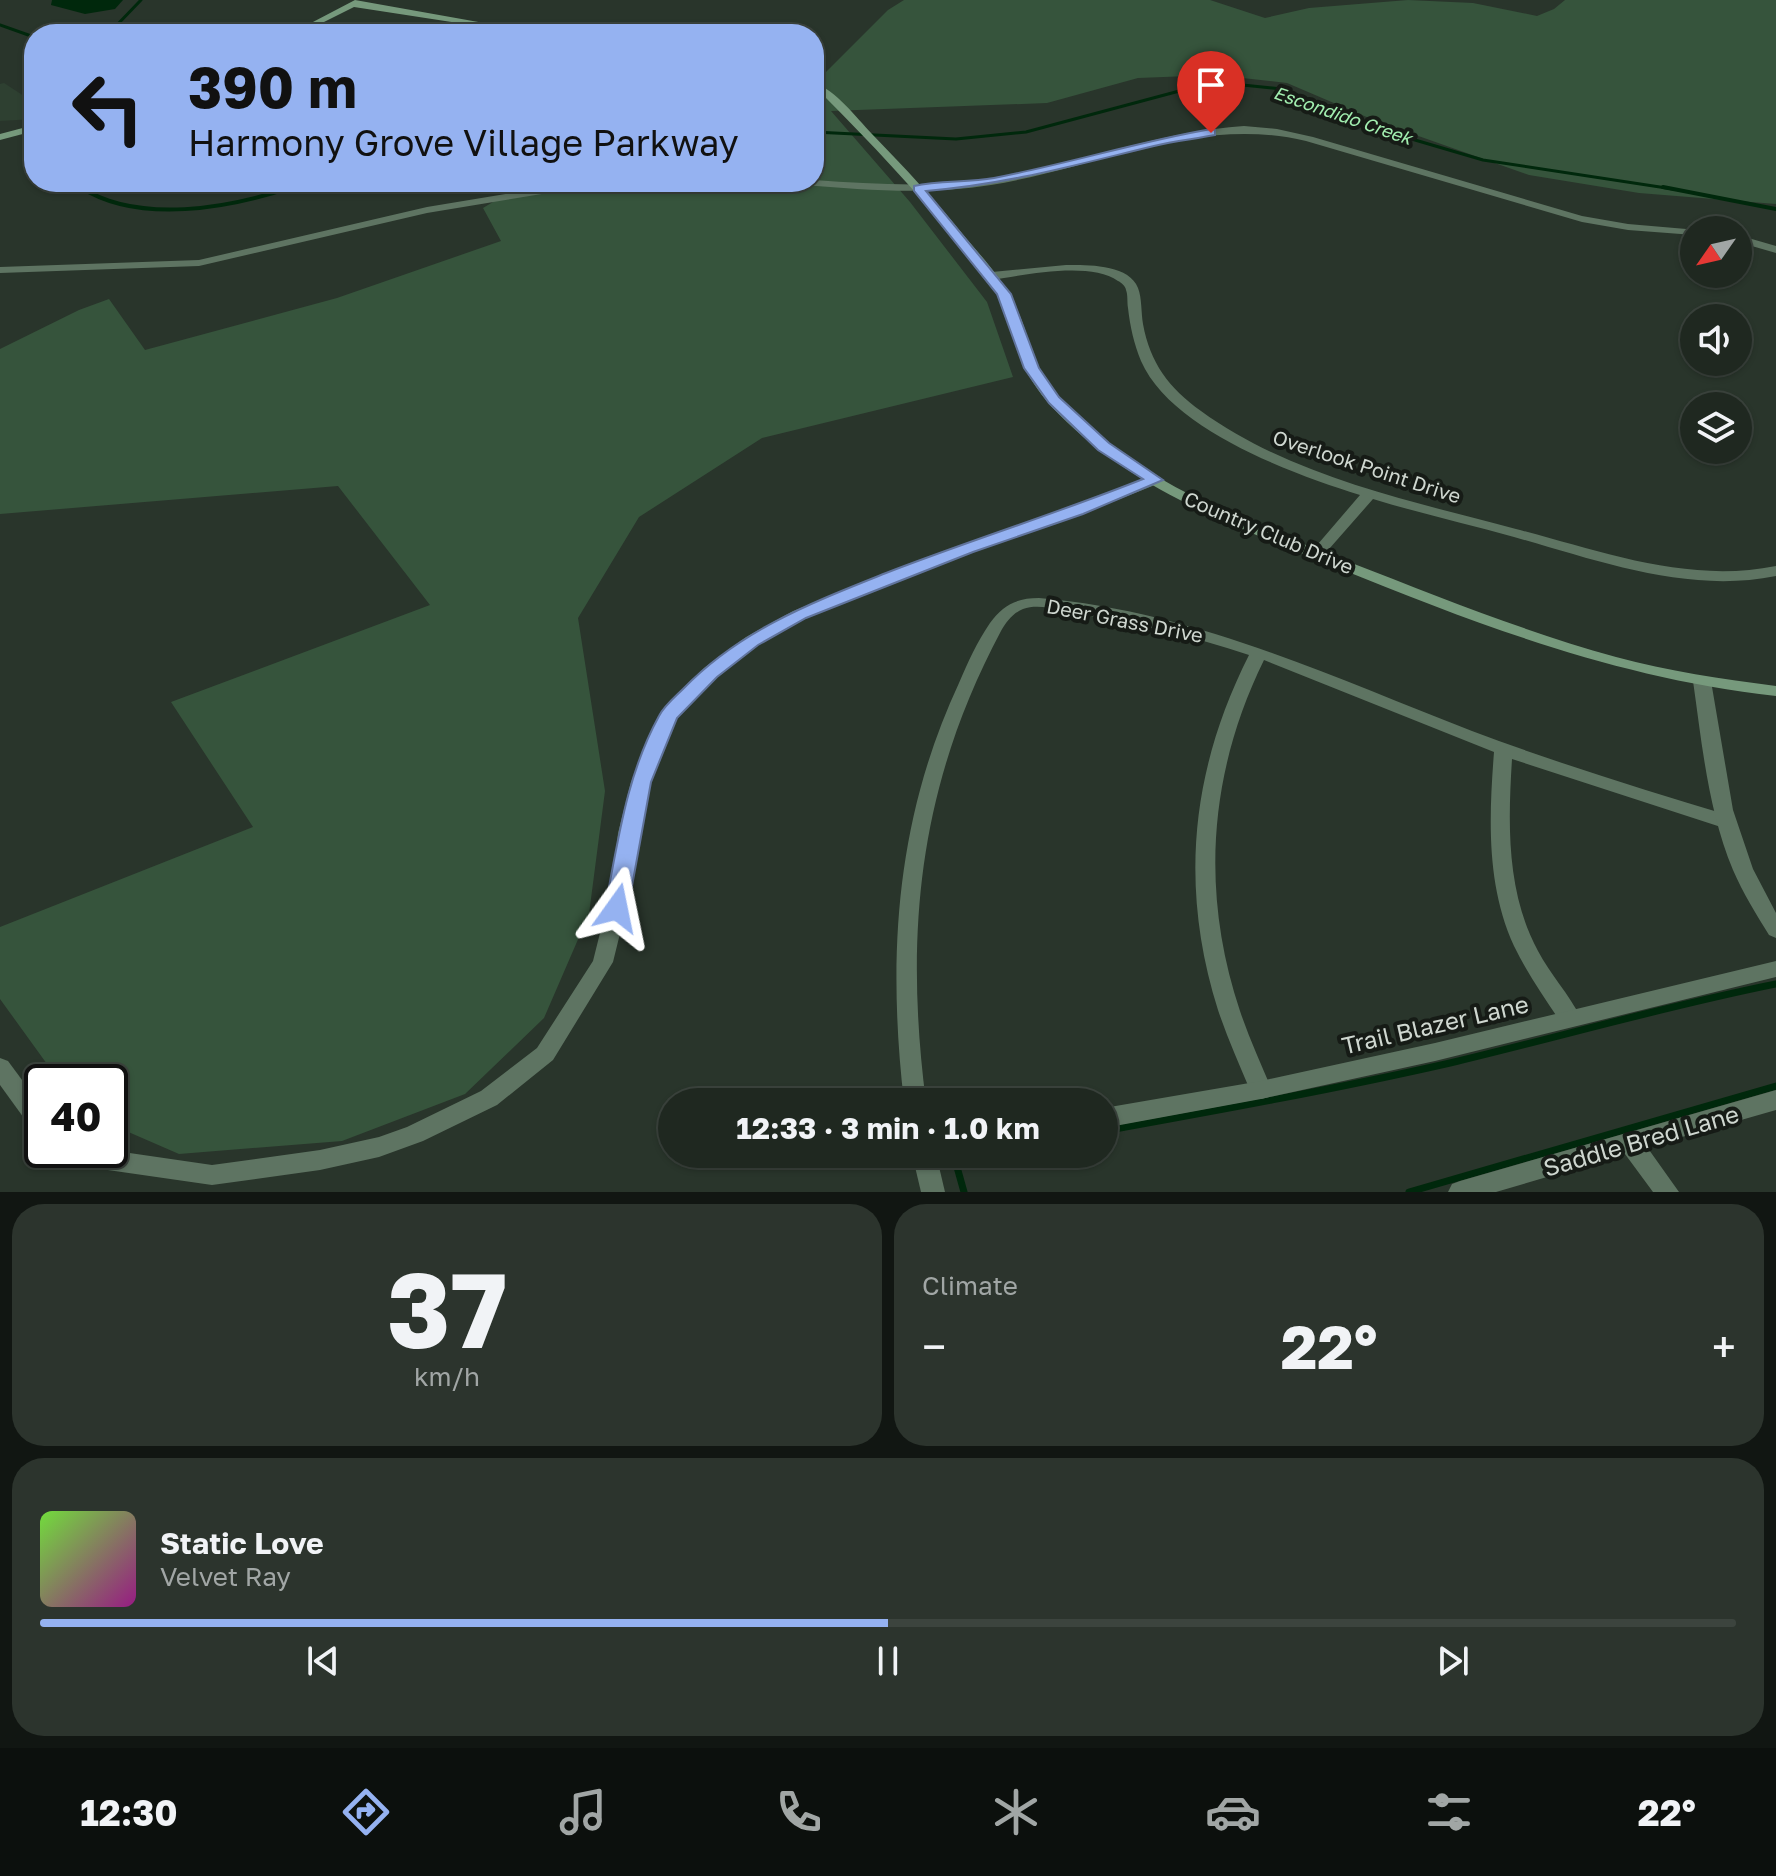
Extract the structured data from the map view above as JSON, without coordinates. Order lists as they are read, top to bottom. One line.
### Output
{"streets":{"main road":["Country Club Drive"],"street":["Overlook Point Drive","Deer Grass Drive","Trail Blazer Lane","Saddle Bred Lane"]},"crossings":[["Overlook Point Drive","Country Club Drive"]],"water":["Escondido Creek"],"north":"bottom left","page":{"turn":["390 m","Harmony Grove Village Parkway"],"limit":"40","trip":"12:33 · 3 min · 1.0 km","tile":[["37","km/h"],"Climate"],"heat":["−","22°","+"],"song":["Static Love","Velvet Ray"],"tabs":["12:30","22°"]}}
